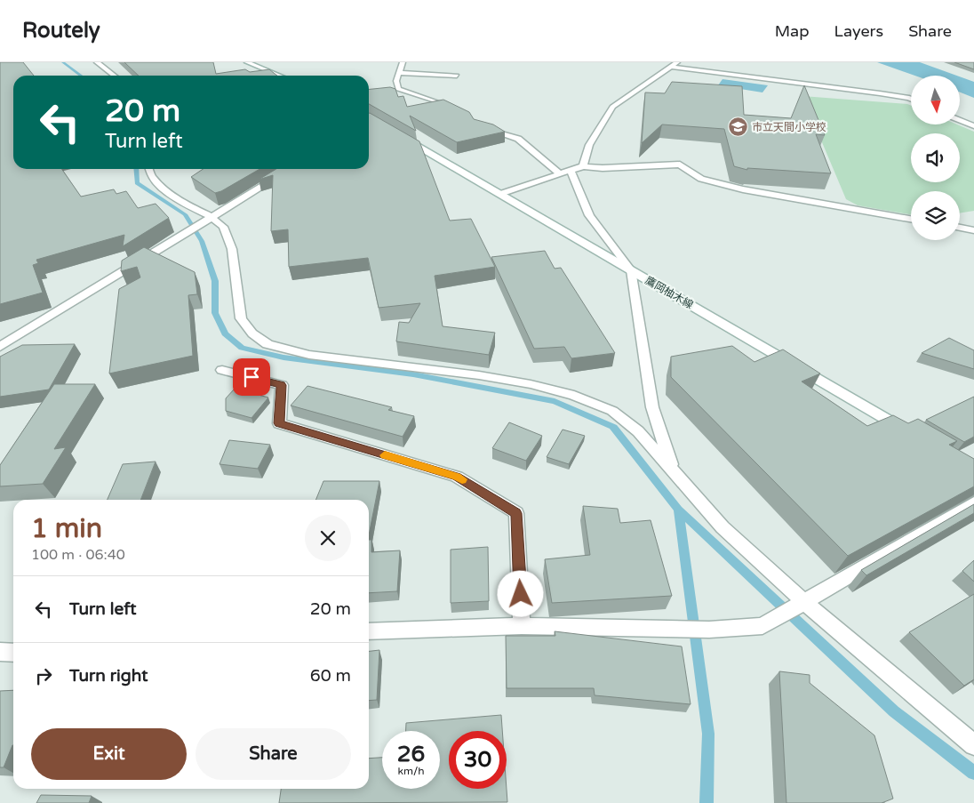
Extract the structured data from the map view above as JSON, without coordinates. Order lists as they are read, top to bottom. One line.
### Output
{"streets":{"street":["鷹岡柚木線"]},"places":{"school or university":["市立天間小学校"]},"north":"bottom","page":{"header":"Routely","nav":["Map","Layers","Share"],"turn":["20 m","Turn left"],"heading":["1 min","100 m · 06:40"],"list":[{"name":"Turn left","value":"20 m"},{"name":"Turn right","value":"60 m"}],"buttons":["Exit","Share"],"speed":"26 km/h","limit":"30"}}
